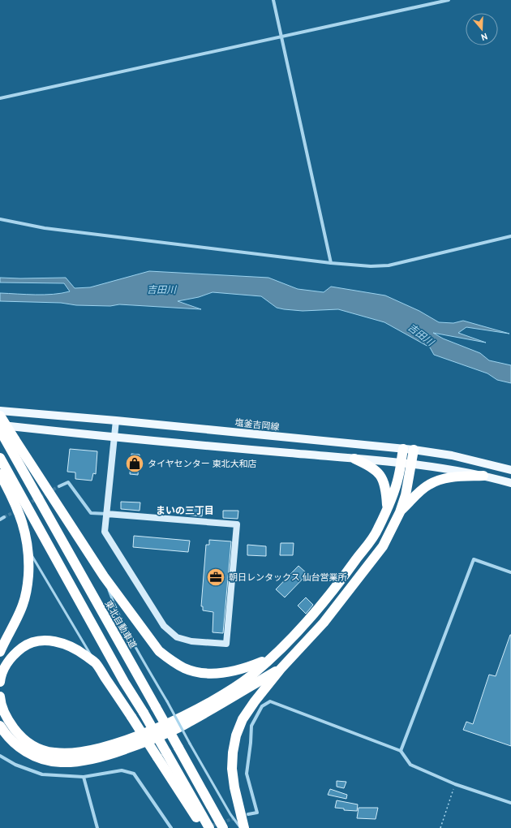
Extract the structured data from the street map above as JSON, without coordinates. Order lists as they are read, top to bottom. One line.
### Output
{"streets":{"highway":["東北自動車道"],"main road":["塩釜吉岡線"]},"districts":["まいの三丁目"],"water":["吉田川"],"places":{"shop":["タイヤセンター 東北大和店"],"office":["朝日レンタックス 仙台営業所"]},"north":"bottom"}
